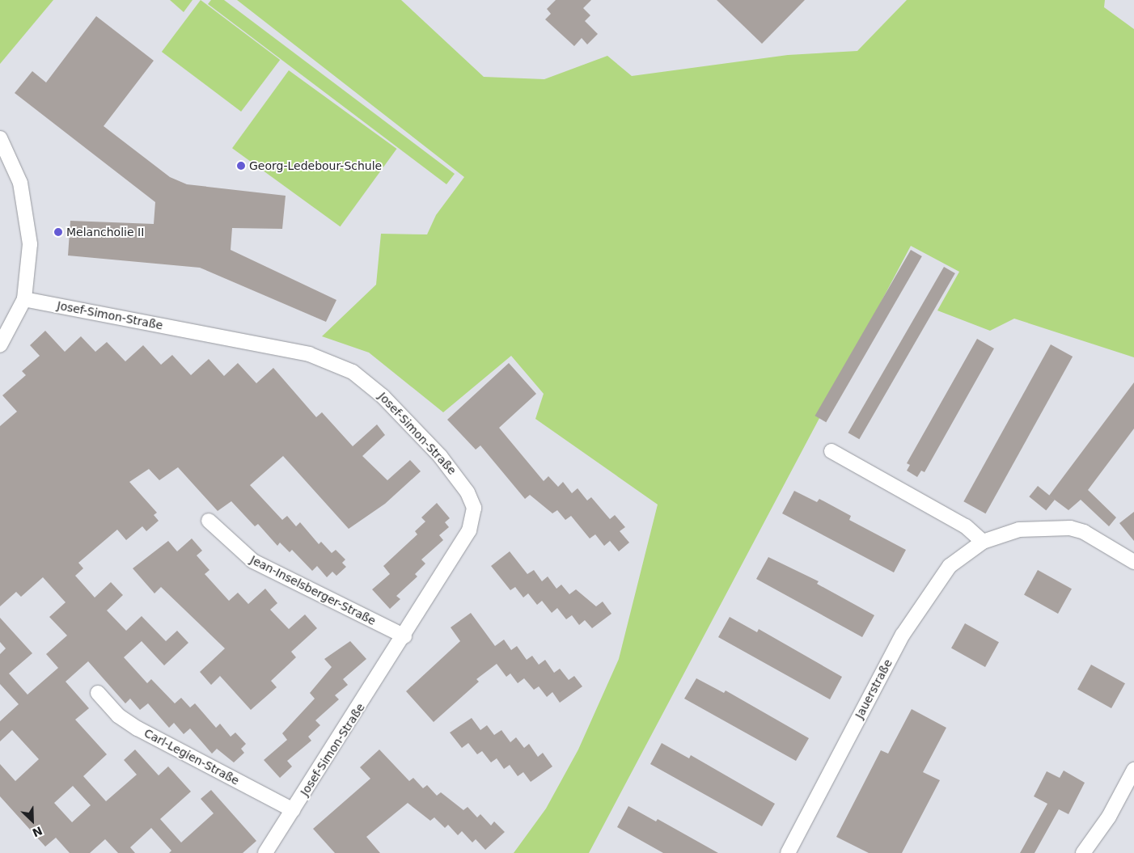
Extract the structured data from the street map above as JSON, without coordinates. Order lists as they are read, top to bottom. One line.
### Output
{"streets":{"street":["Josef-Simon-Straße","Jean-Inselsberger-Straße","Jauerstraße","Carl-Legien-Straße"]},"crossings":[["Josef-Simon-Straße","Jean-Inselsberger-Straße"],["Josef-Simon-Straße","Carl-Legien-Straße"]],"places":["Georg-Ledebour-Schule","Melancholie II"],"north":"bottom right"}
